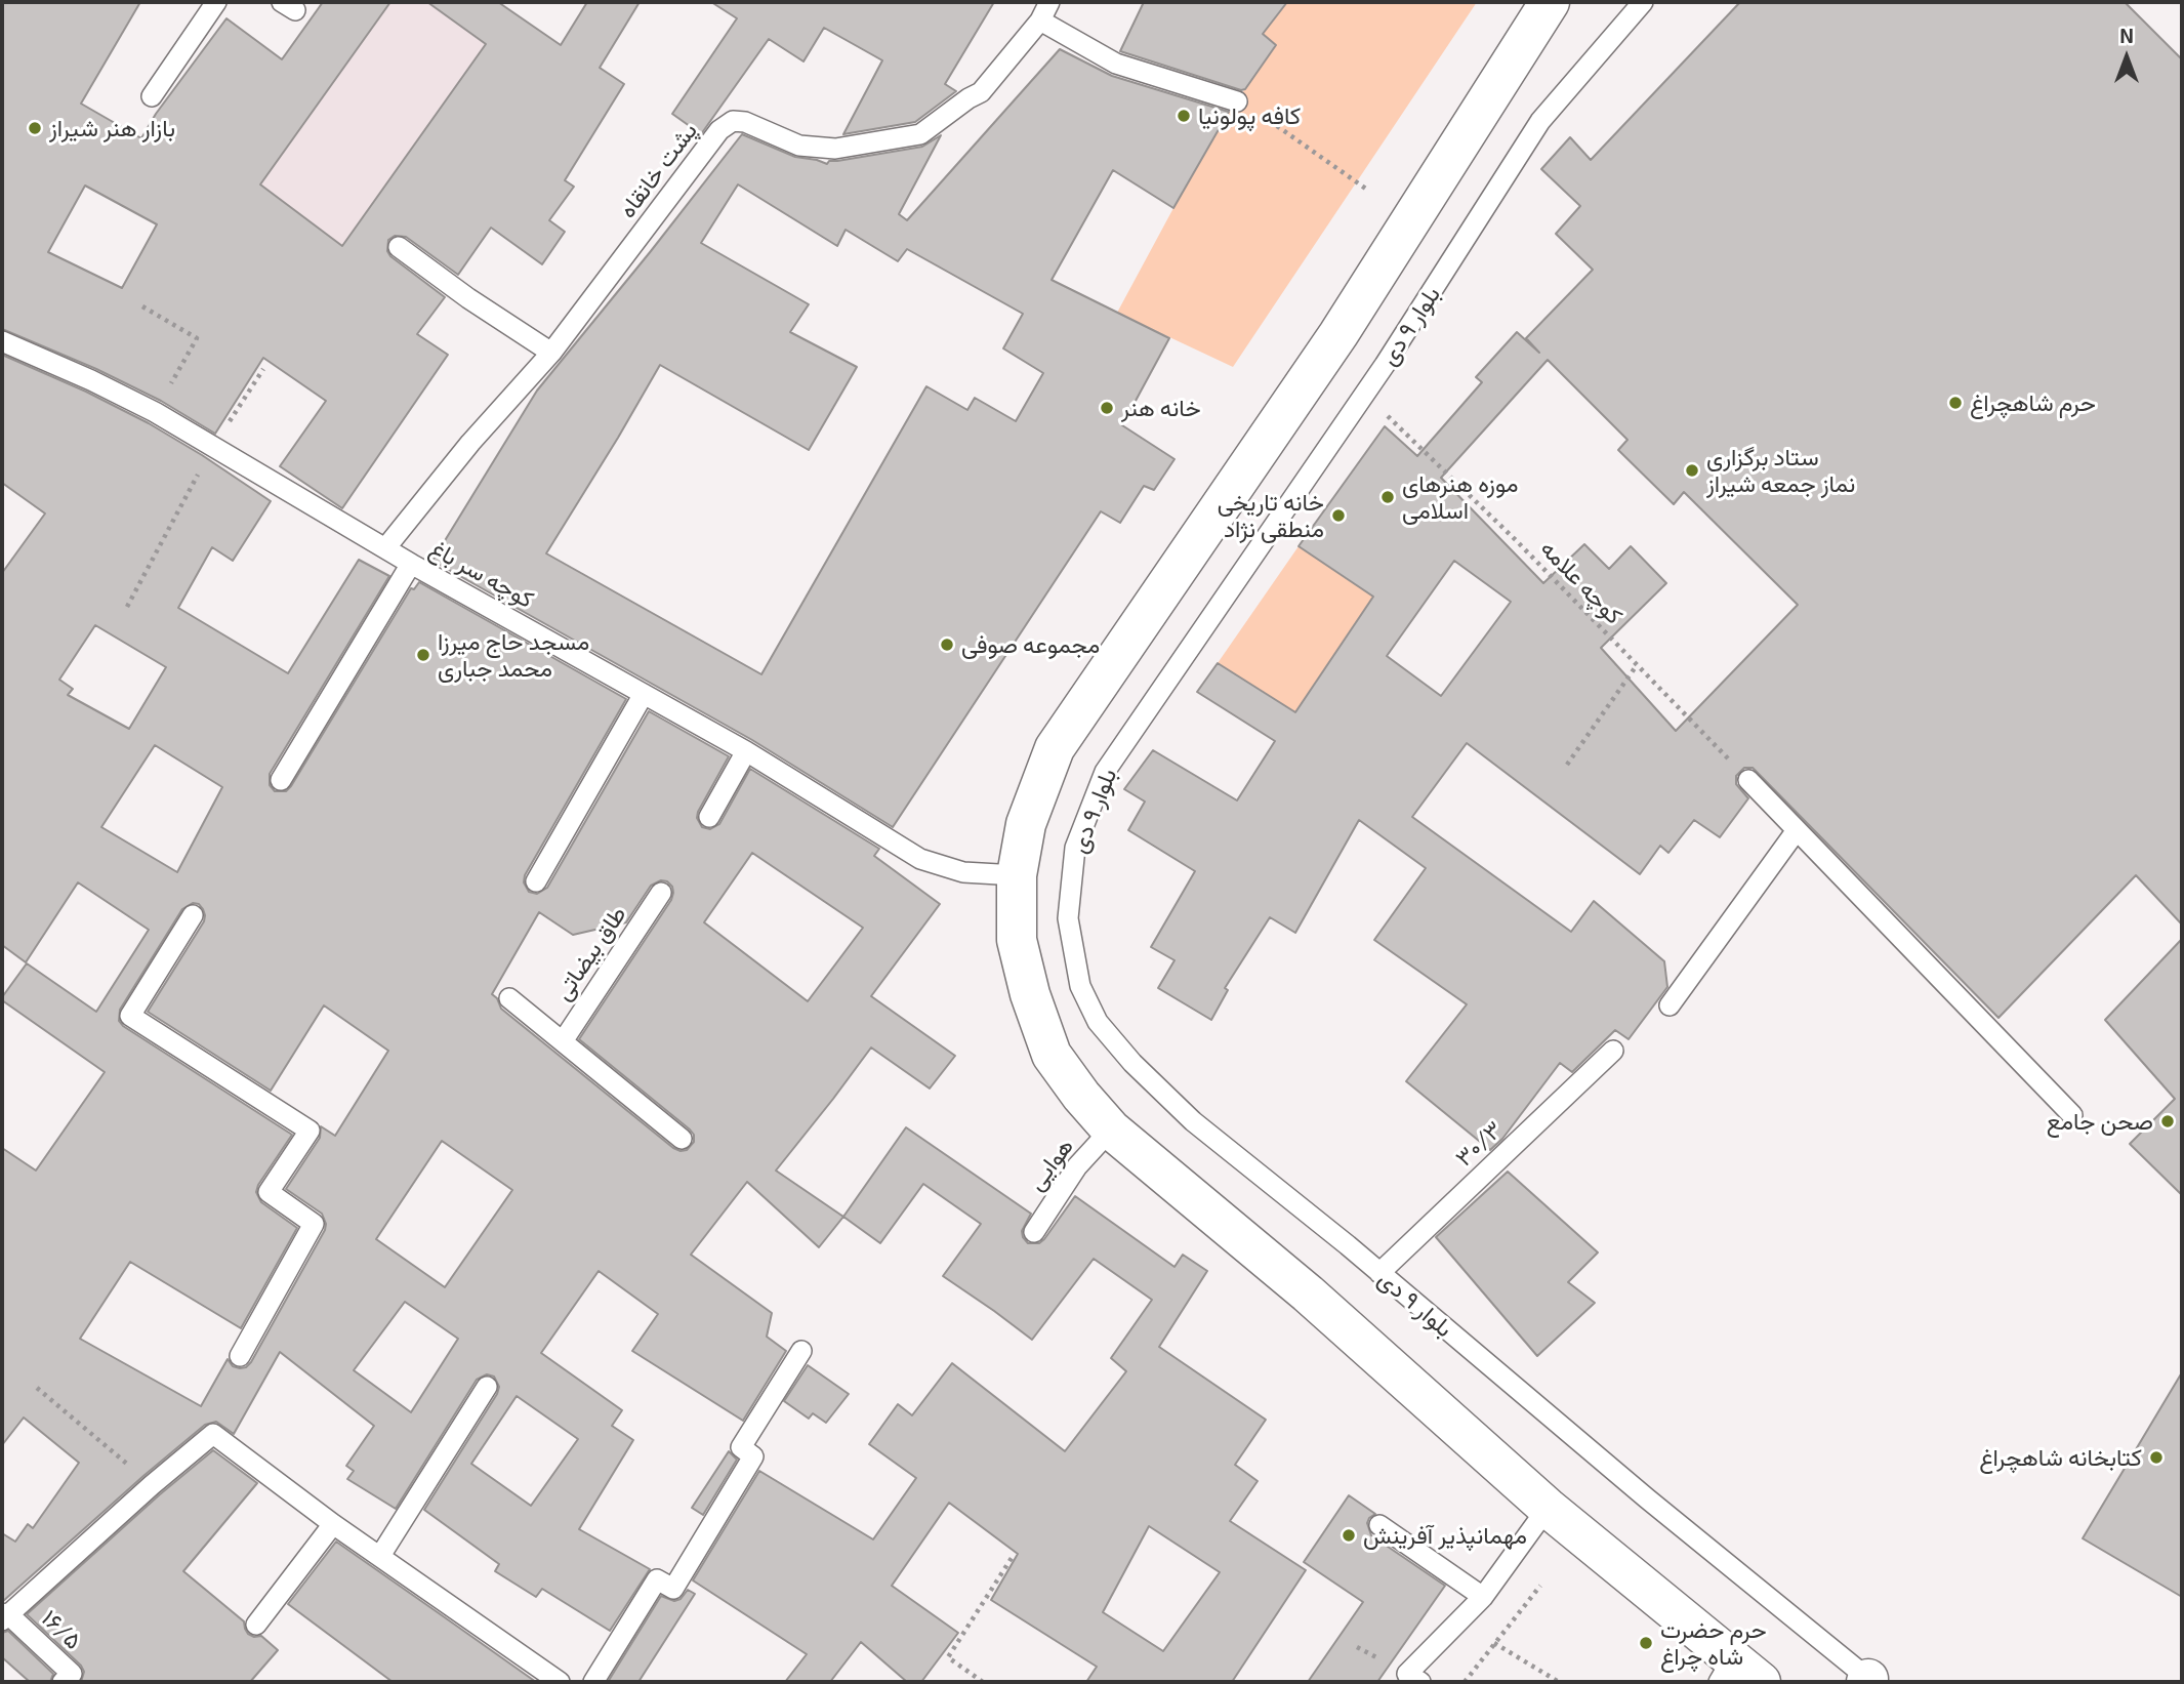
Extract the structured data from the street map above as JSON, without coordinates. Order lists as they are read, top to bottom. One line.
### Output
{"streets":{"lane":["پشت خانقاه","بلوار ۹ دی","کوچه سر باغ","طاق بیضاتی","۳۰/۳","هوایی","۱۶/۵"],"path":["کوچه علامه"]},"crossings":[["پشت خانقاه","کوچه سر باغ"],["بلوار ۹ دی","۳۰/۳"]],"places":["کافه پولونیا","بازار هنر شیراز","حرم شاهچراغ","خانه هنر","ستاد برگزاری نماز جمعه شیراز","موزه هنرهای اسلامی","خانه تاریخی منطقی نژاد","مجموعه صوفی","مسجد حاج میرزا محمد جباری","صحن جامع","کتابخانه شاهچراغ","مهمانپذیر آفرینش","حرم حضرت شاه چراغ"],"north":"top"}
